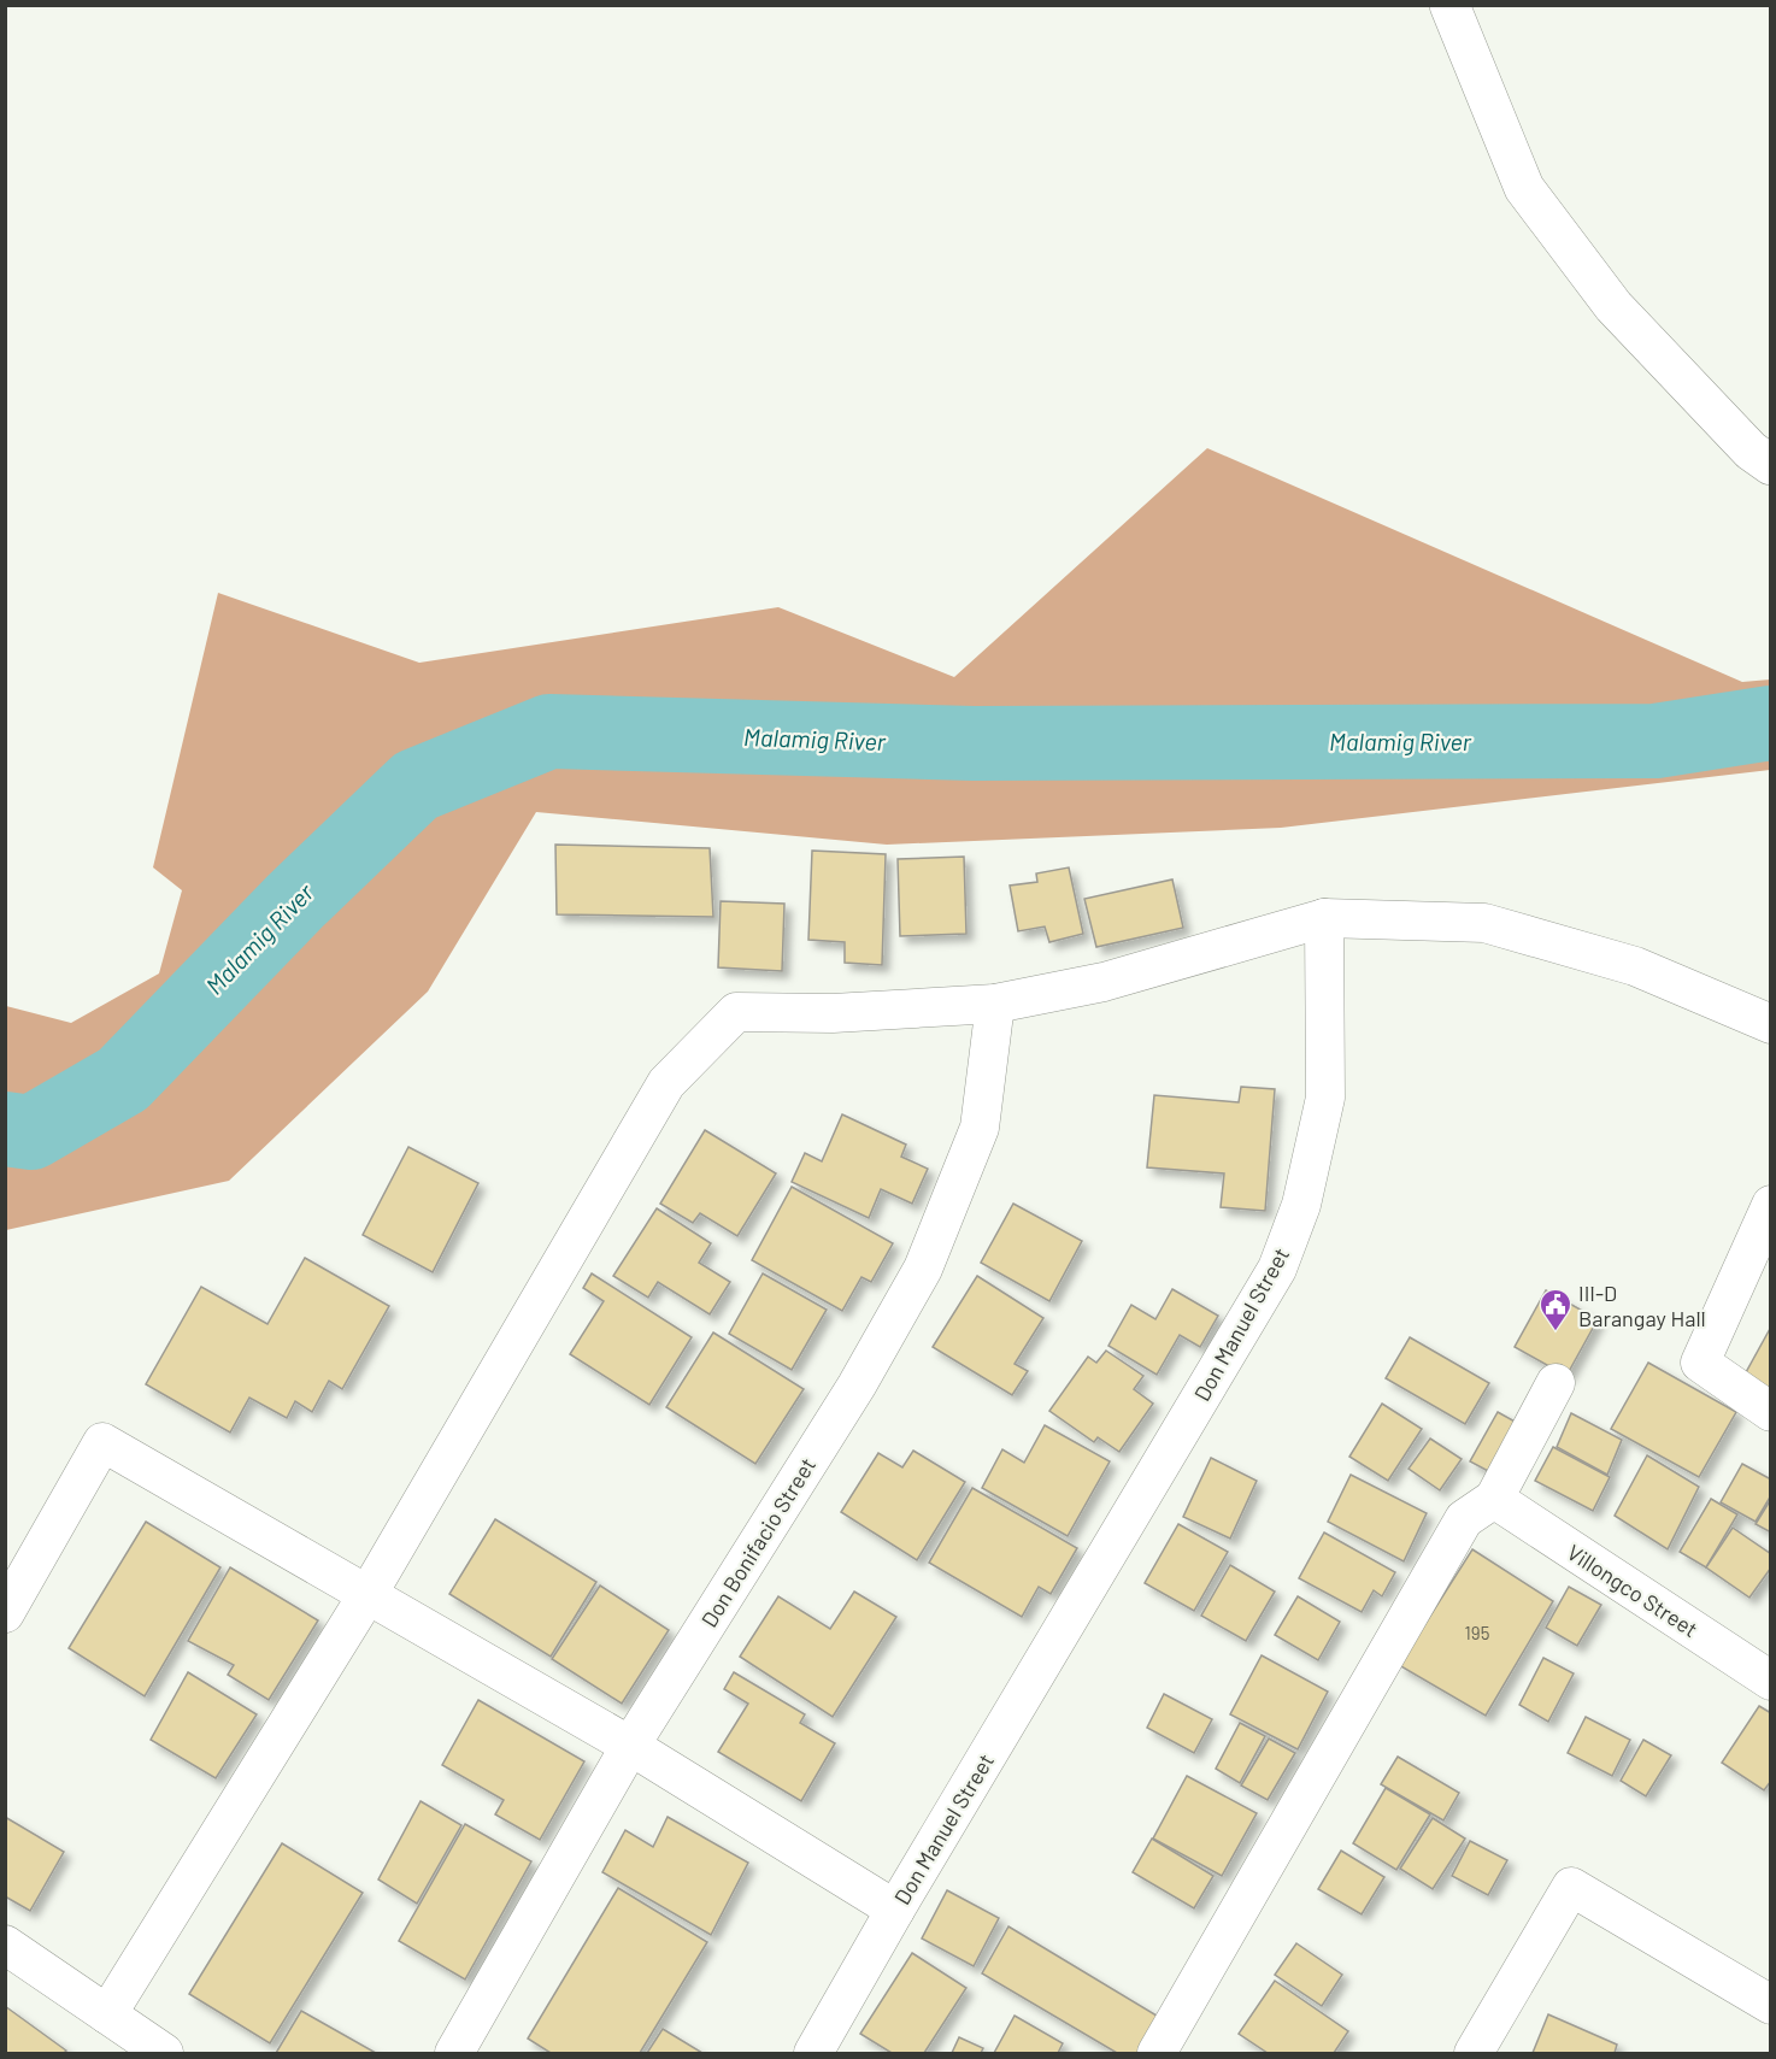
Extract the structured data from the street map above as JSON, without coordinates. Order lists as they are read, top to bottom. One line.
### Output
{"streets":{"street":["Don Manuel Street","Don Bonifacio Street","Villongco Street"]},"water":["Malamig River"],"places":{"public building":["III-D Barangay Hall"]},"house_numbers":["195"]}
